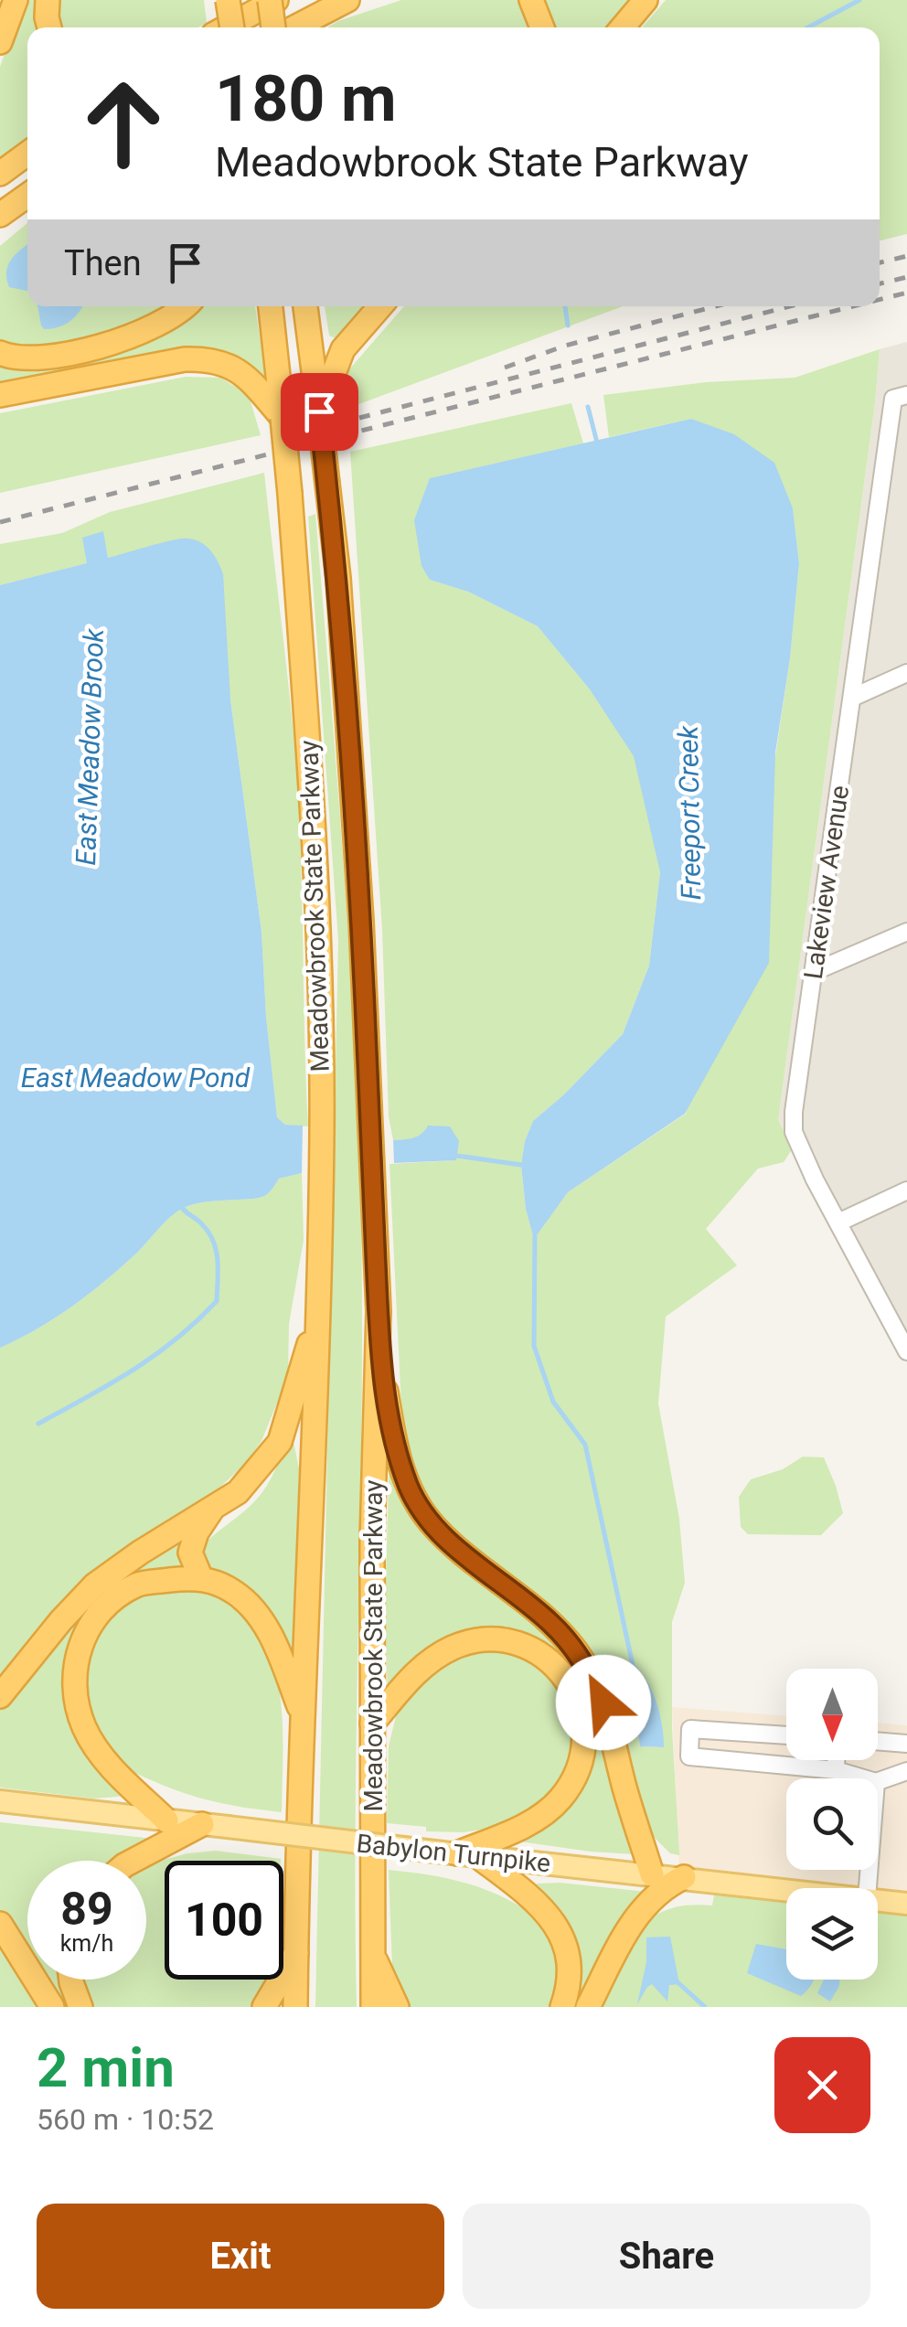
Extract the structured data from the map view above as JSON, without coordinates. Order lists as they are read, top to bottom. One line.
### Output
{"streets":{"highway":["Meadowbrook State Parkway"],"main road":["Babylon Turnpike"],"street":["Lakeview Avenue"]},"water":["East Meadow Brook","Freeport Creek","East Meadow Pond"],"north":"bottom","page":{"turn":["180 m","Meadowbrook State Parkway"],"then":"Then","speed":"89 km/h","limit":"100","heading":["2 min","560 m · 10:52"],"buttons":["Exit","Share"]}}
